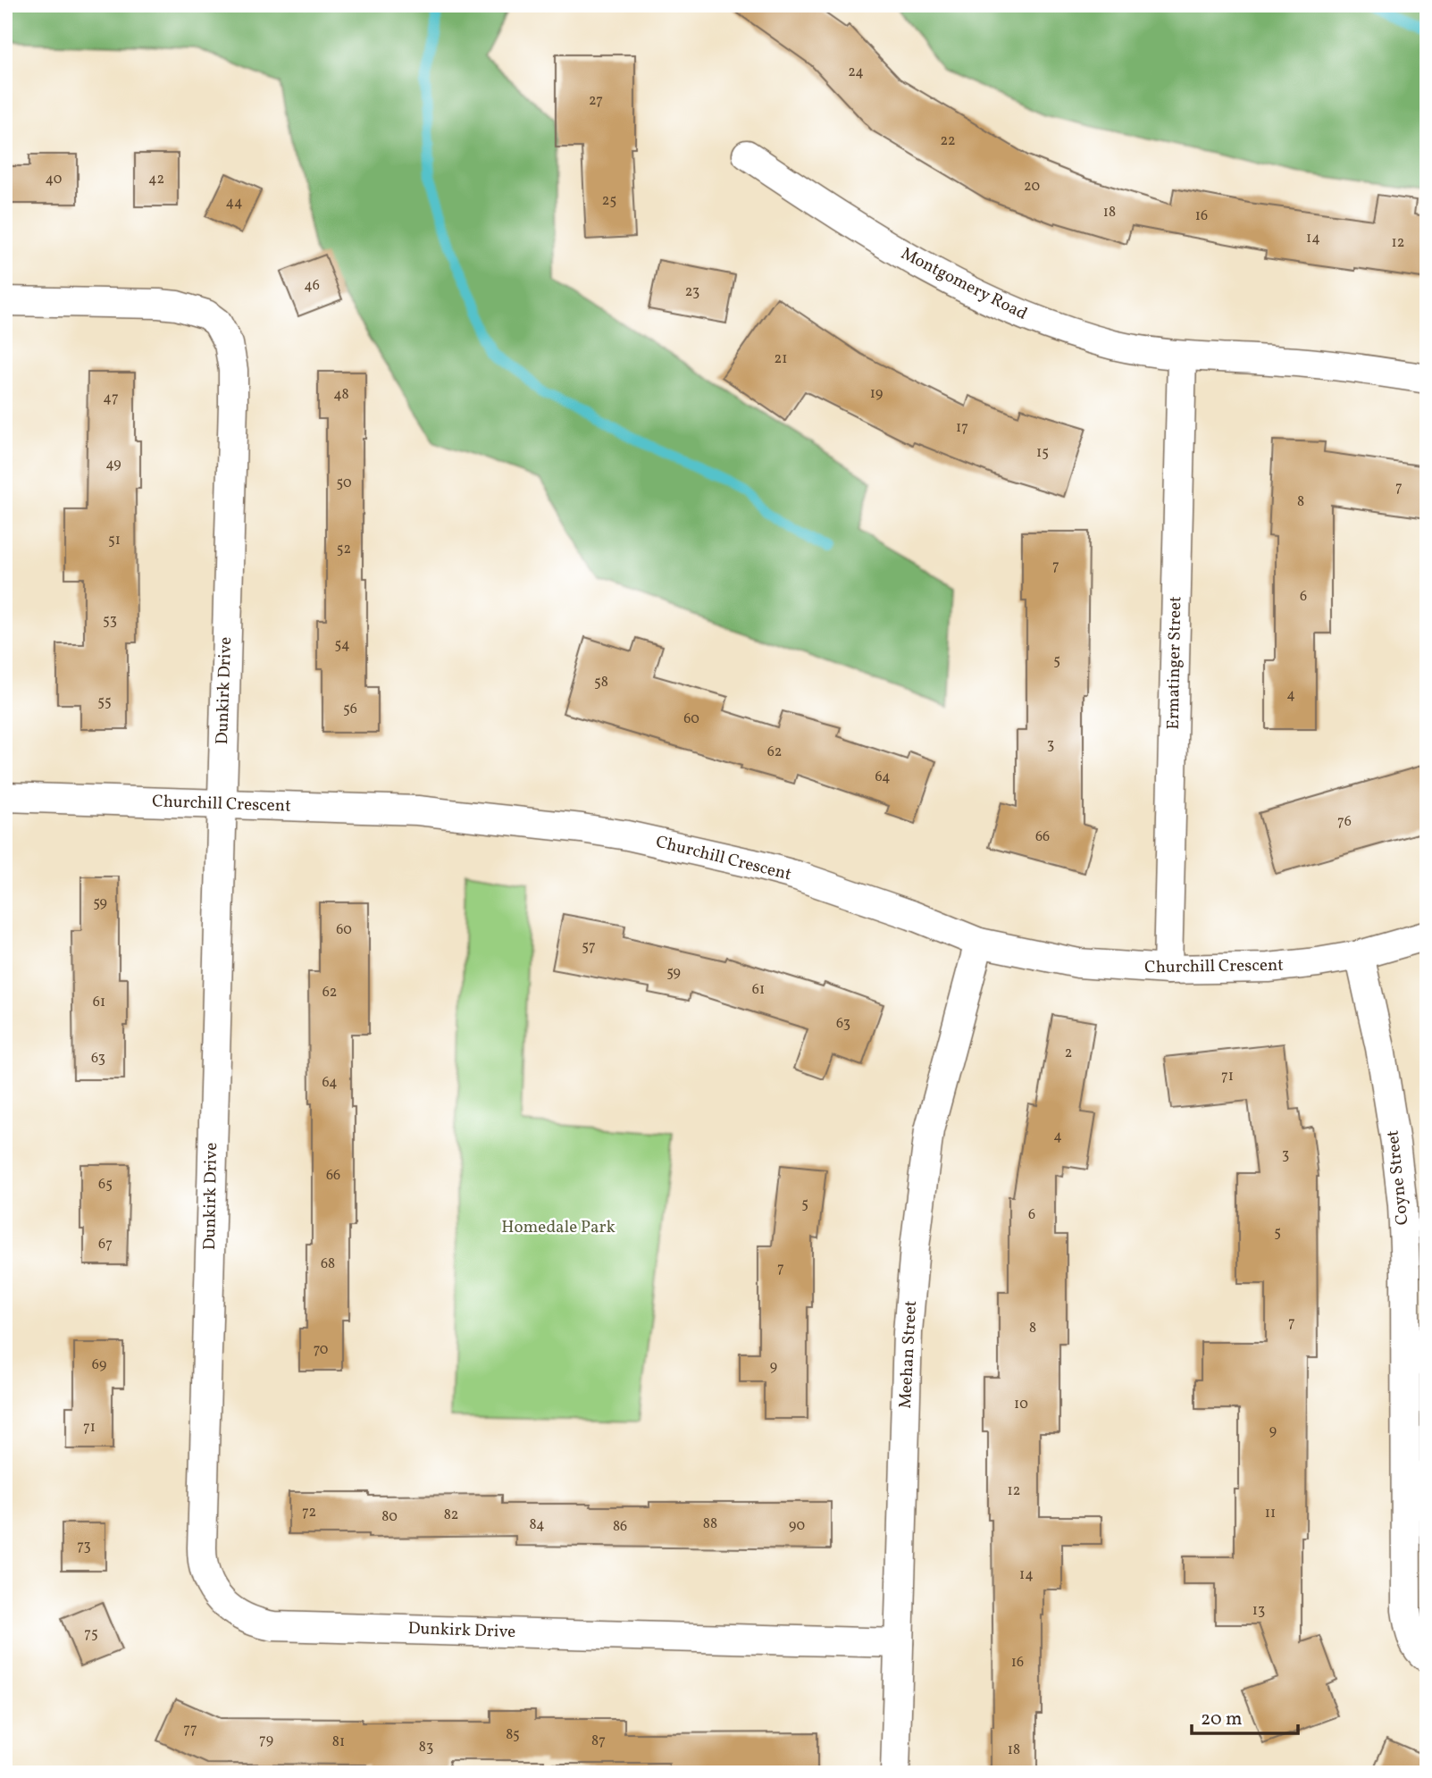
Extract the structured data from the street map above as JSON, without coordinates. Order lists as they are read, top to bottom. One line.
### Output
{"streets":{"street":["Montgomery Road","Ermatinger Street","Dunkirk Drive","Churchill Crescent","Coyne Street","Meehan Street"]},"crossings":[["Montgomery Road","Ermatinger Street"],["Ermatinger Street","Churchill Crescent"],["Dunkirk Drive","Churchill Crescent"],["Dunkirk Drive","Meehan Street"],["Churchill Crescent","Coyne Street"],["Churchill Crescent","Meehan Street"]],"parks":["Homedale Park"],"house_numbers":["24","27","22","40","42","20","25","44","18","16","14","12","46","23","21","19","48","47","17","15","49","50","7","8","51","52","7","6","53","54","5","58","4","55","56","60","3","62","64","76","66","59","60","57","59","61","62","61","63","2","63","71","64","4","3","66","65","5","6","5","67","68","7","7","8","70","69","9","10","71","9","12","72","11","82","80","88","84","90","86","73","14","13","75","16","77","85","79","87","81","83","18"],"scale_bar":"20 m"}
